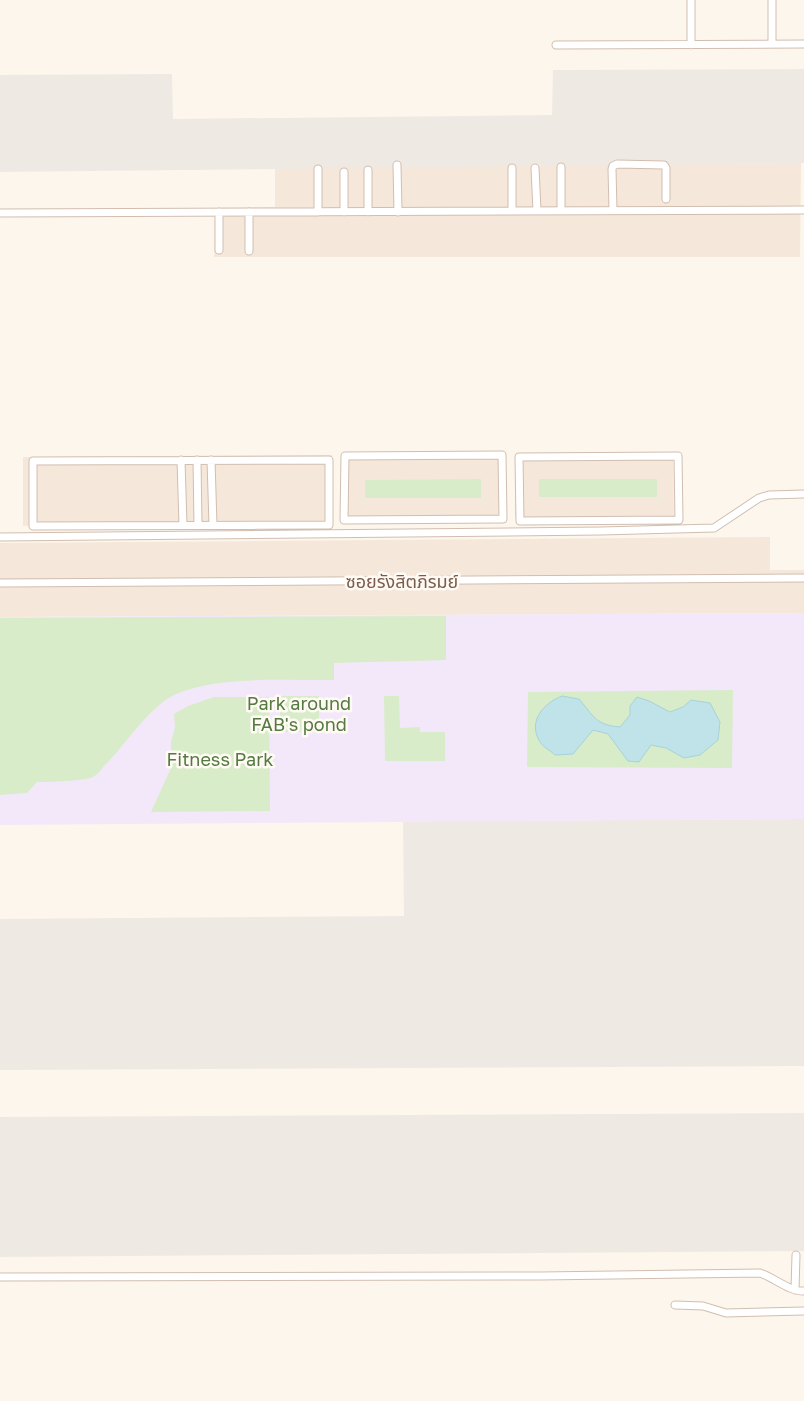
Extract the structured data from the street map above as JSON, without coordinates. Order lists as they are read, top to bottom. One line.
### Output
{"streets":{"street":["ซอยรังสิตภิรมย์"]},"parks":["Park around FAB's pond","Fitness Park"]}
